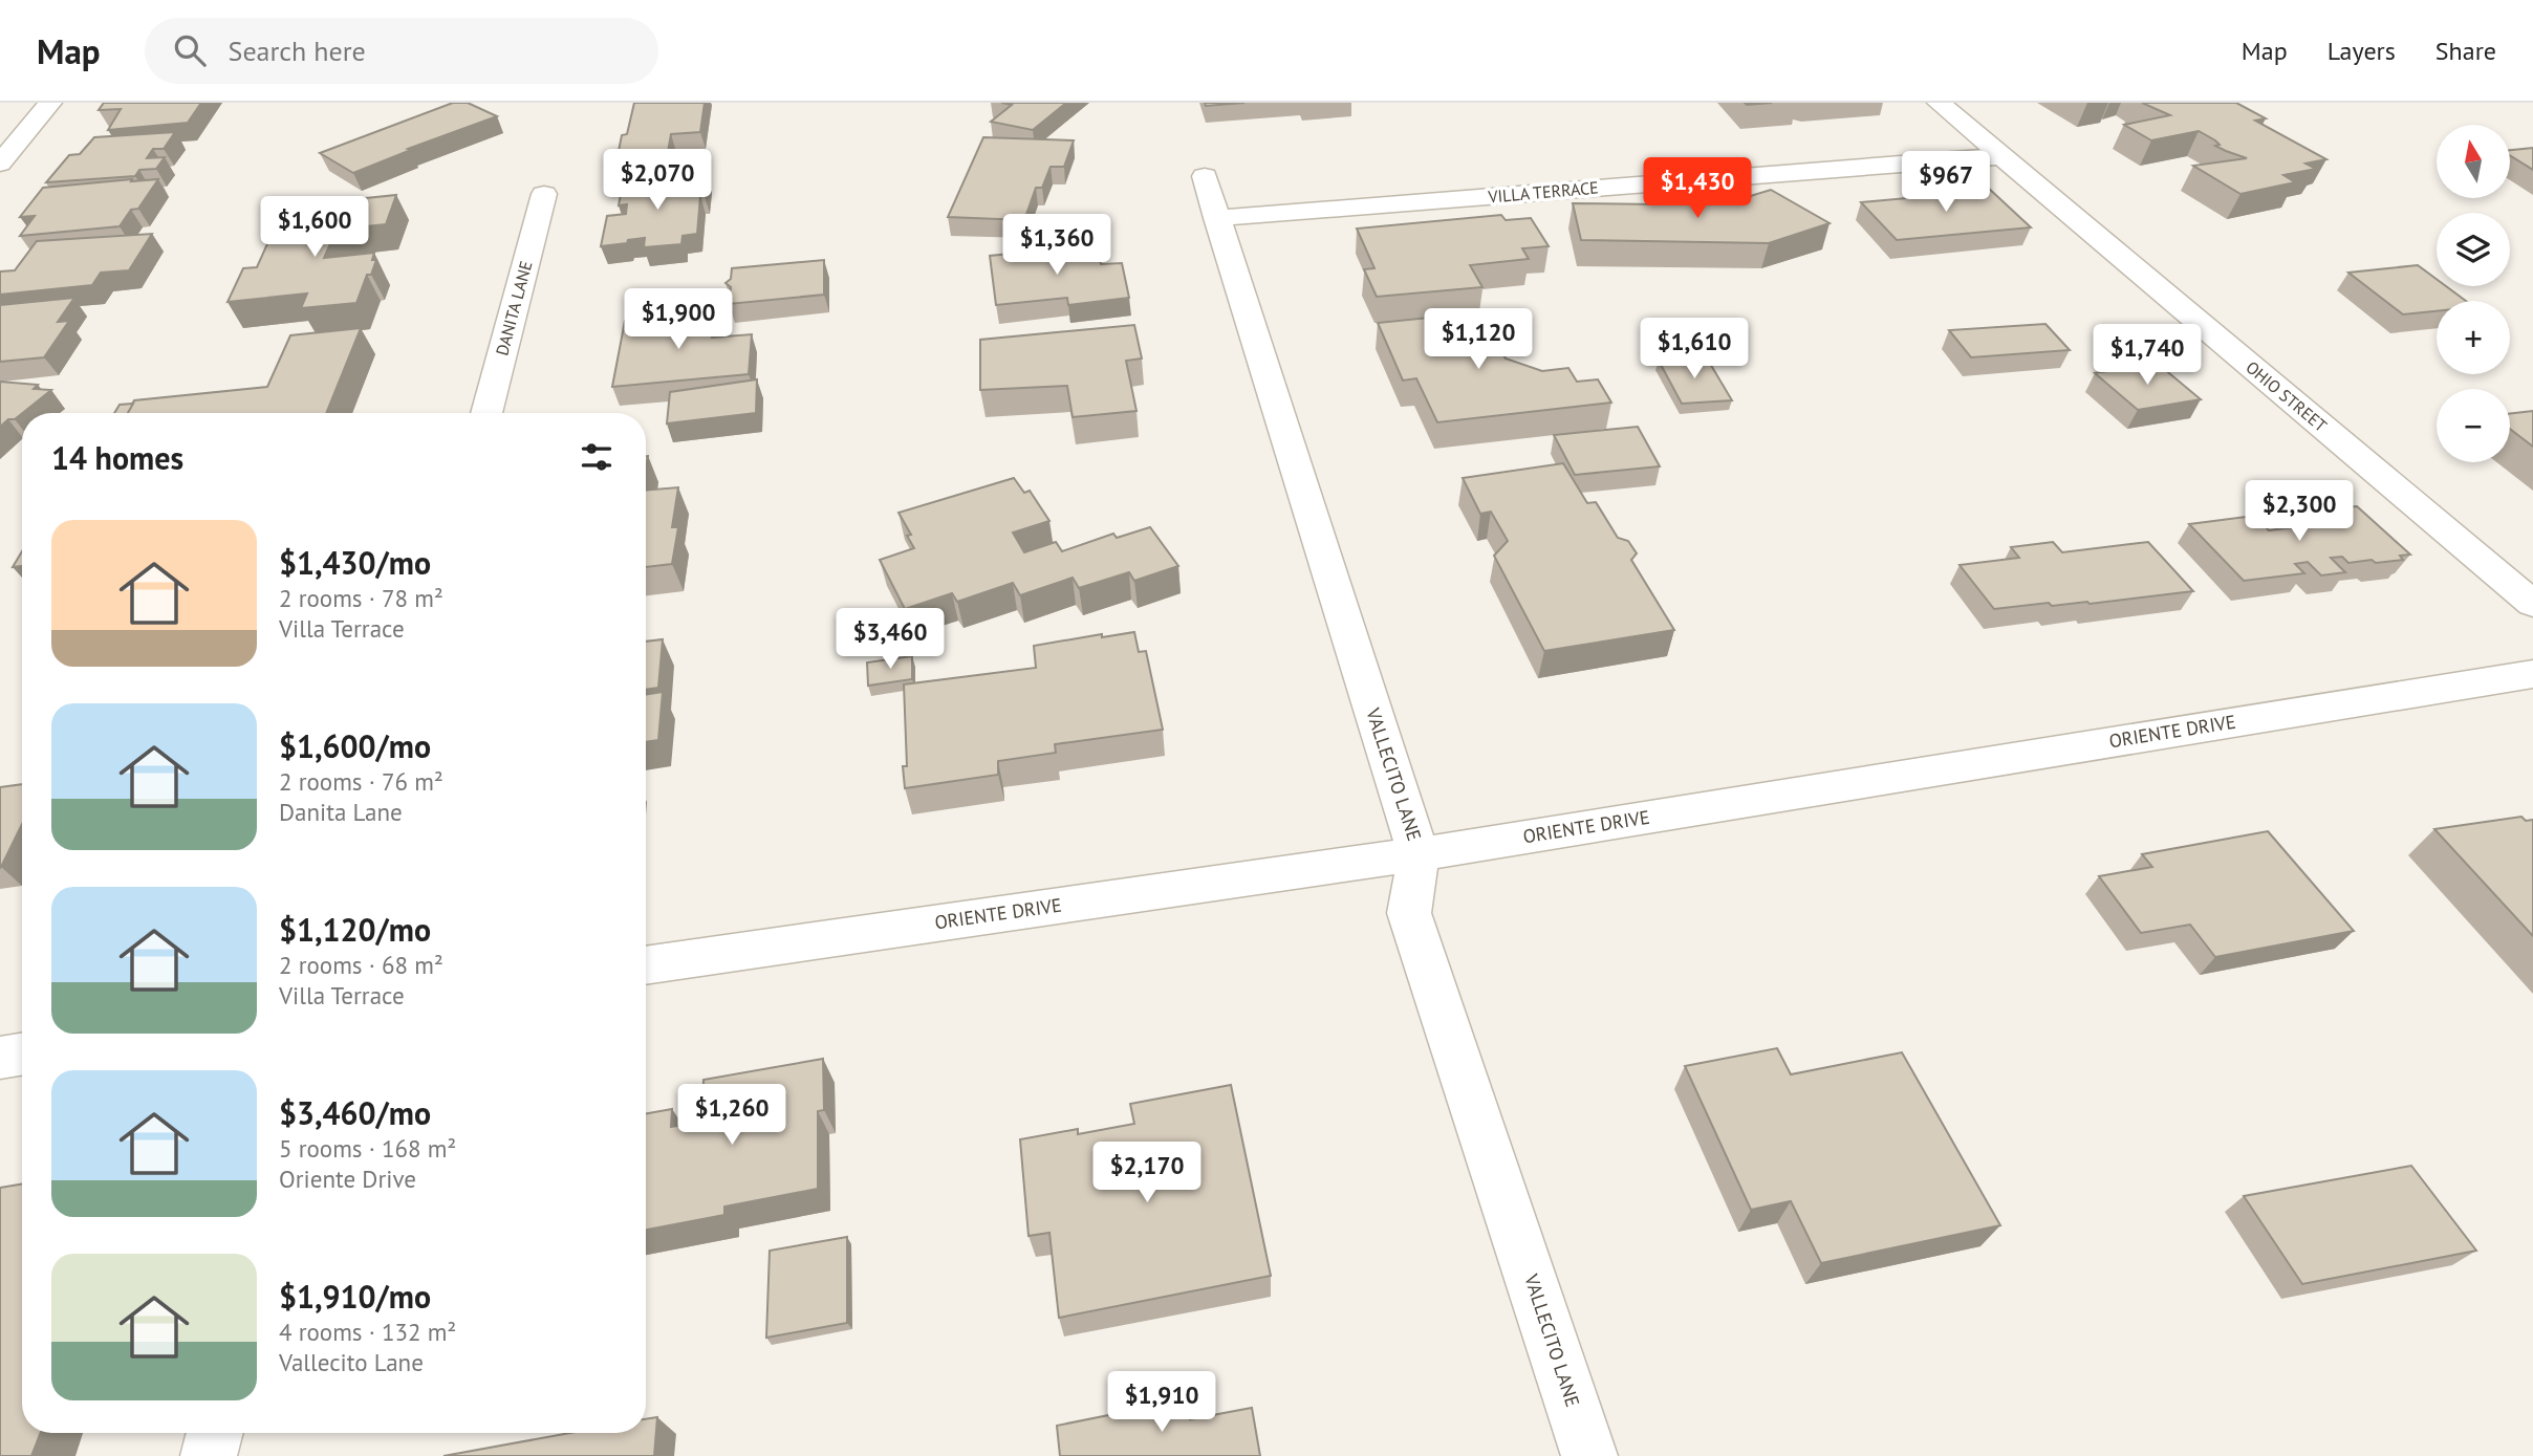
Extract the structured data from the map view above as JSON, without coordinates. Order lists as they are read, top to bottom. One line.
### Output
{"streets":{"street":["VILLA TERRACE","DANITA LANE","OHIO STREET","ORIENTE DRIVE","VALLECITO LANE"]},"crossings":[["VILLA TERRACE","OHIO STREET"],["VILLA TERRACE","VALLECITO LANE"],["ORIENTE DRIVE","VALLECITO LANE"]],"north":"top","page":{"header":"Map","search":"Search here","nav":["Map","Layers","Share"],"map_buttons":["+","−"],"price":["$2,070","$967","$1,430","$1,600","$1,360","$1,900","$1,120","$1,610","$1,740","$2,300","$3,460","$1,260","$2,170","$1,910"],"heading":"14 homes","list":[{"name":"$1,430/mo","note":"2 rooms · 78 m² · Villa Terrace"},{"name":"$1,600/mo","note":"2 rooms · 76 m² · Danita Lane"},{"name":"$1,120/mo","note":"2 rooms · 68 m² · Villa Terrace"},{"name":"$3,460/mo","note":"5 rooms · 168 m² · Oriente Drive"},{"name":"$1,910/mo","note":"4 rooms · 132 m² · Vallecito Lane"}]}}
